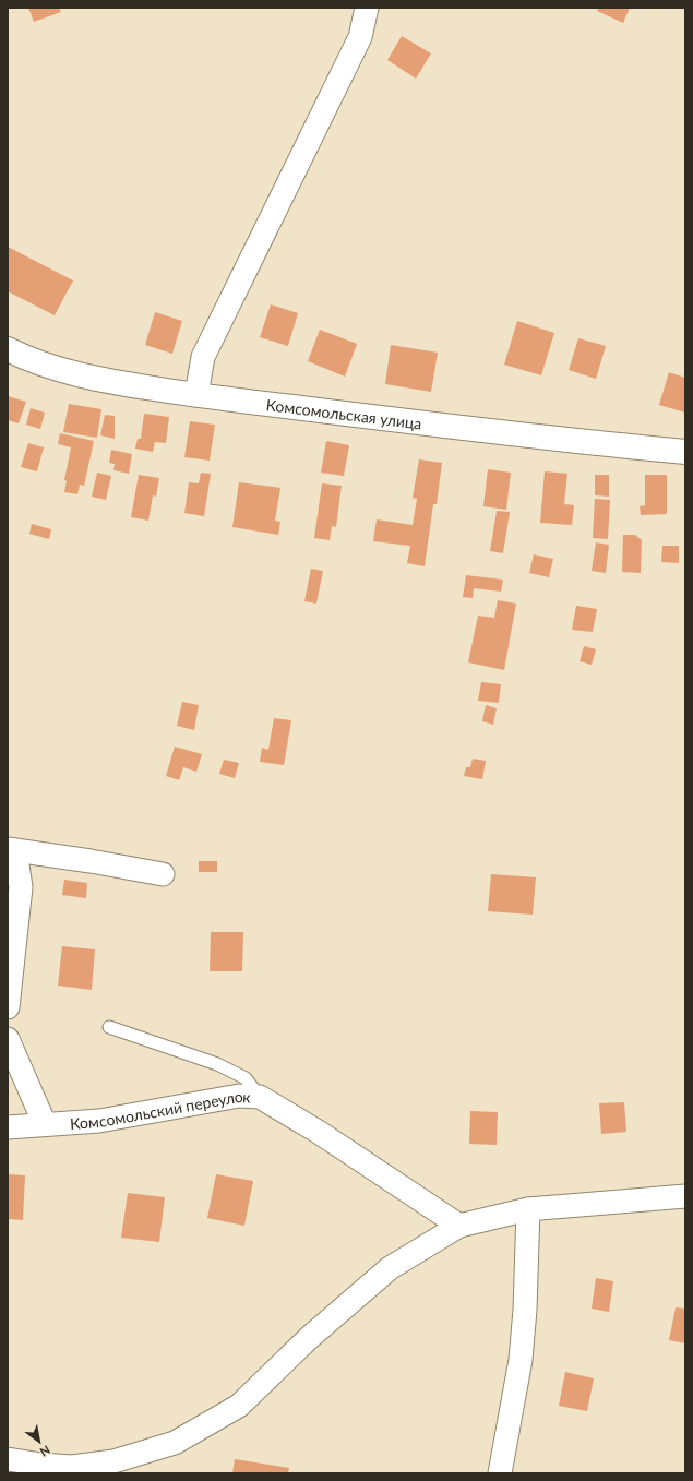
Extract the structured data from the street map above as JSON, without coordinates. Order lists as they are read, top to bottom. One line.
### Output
{"streets":{"street":["Комсомольская улица","Комсомольский переулок"]},"north":"bottom right"}
